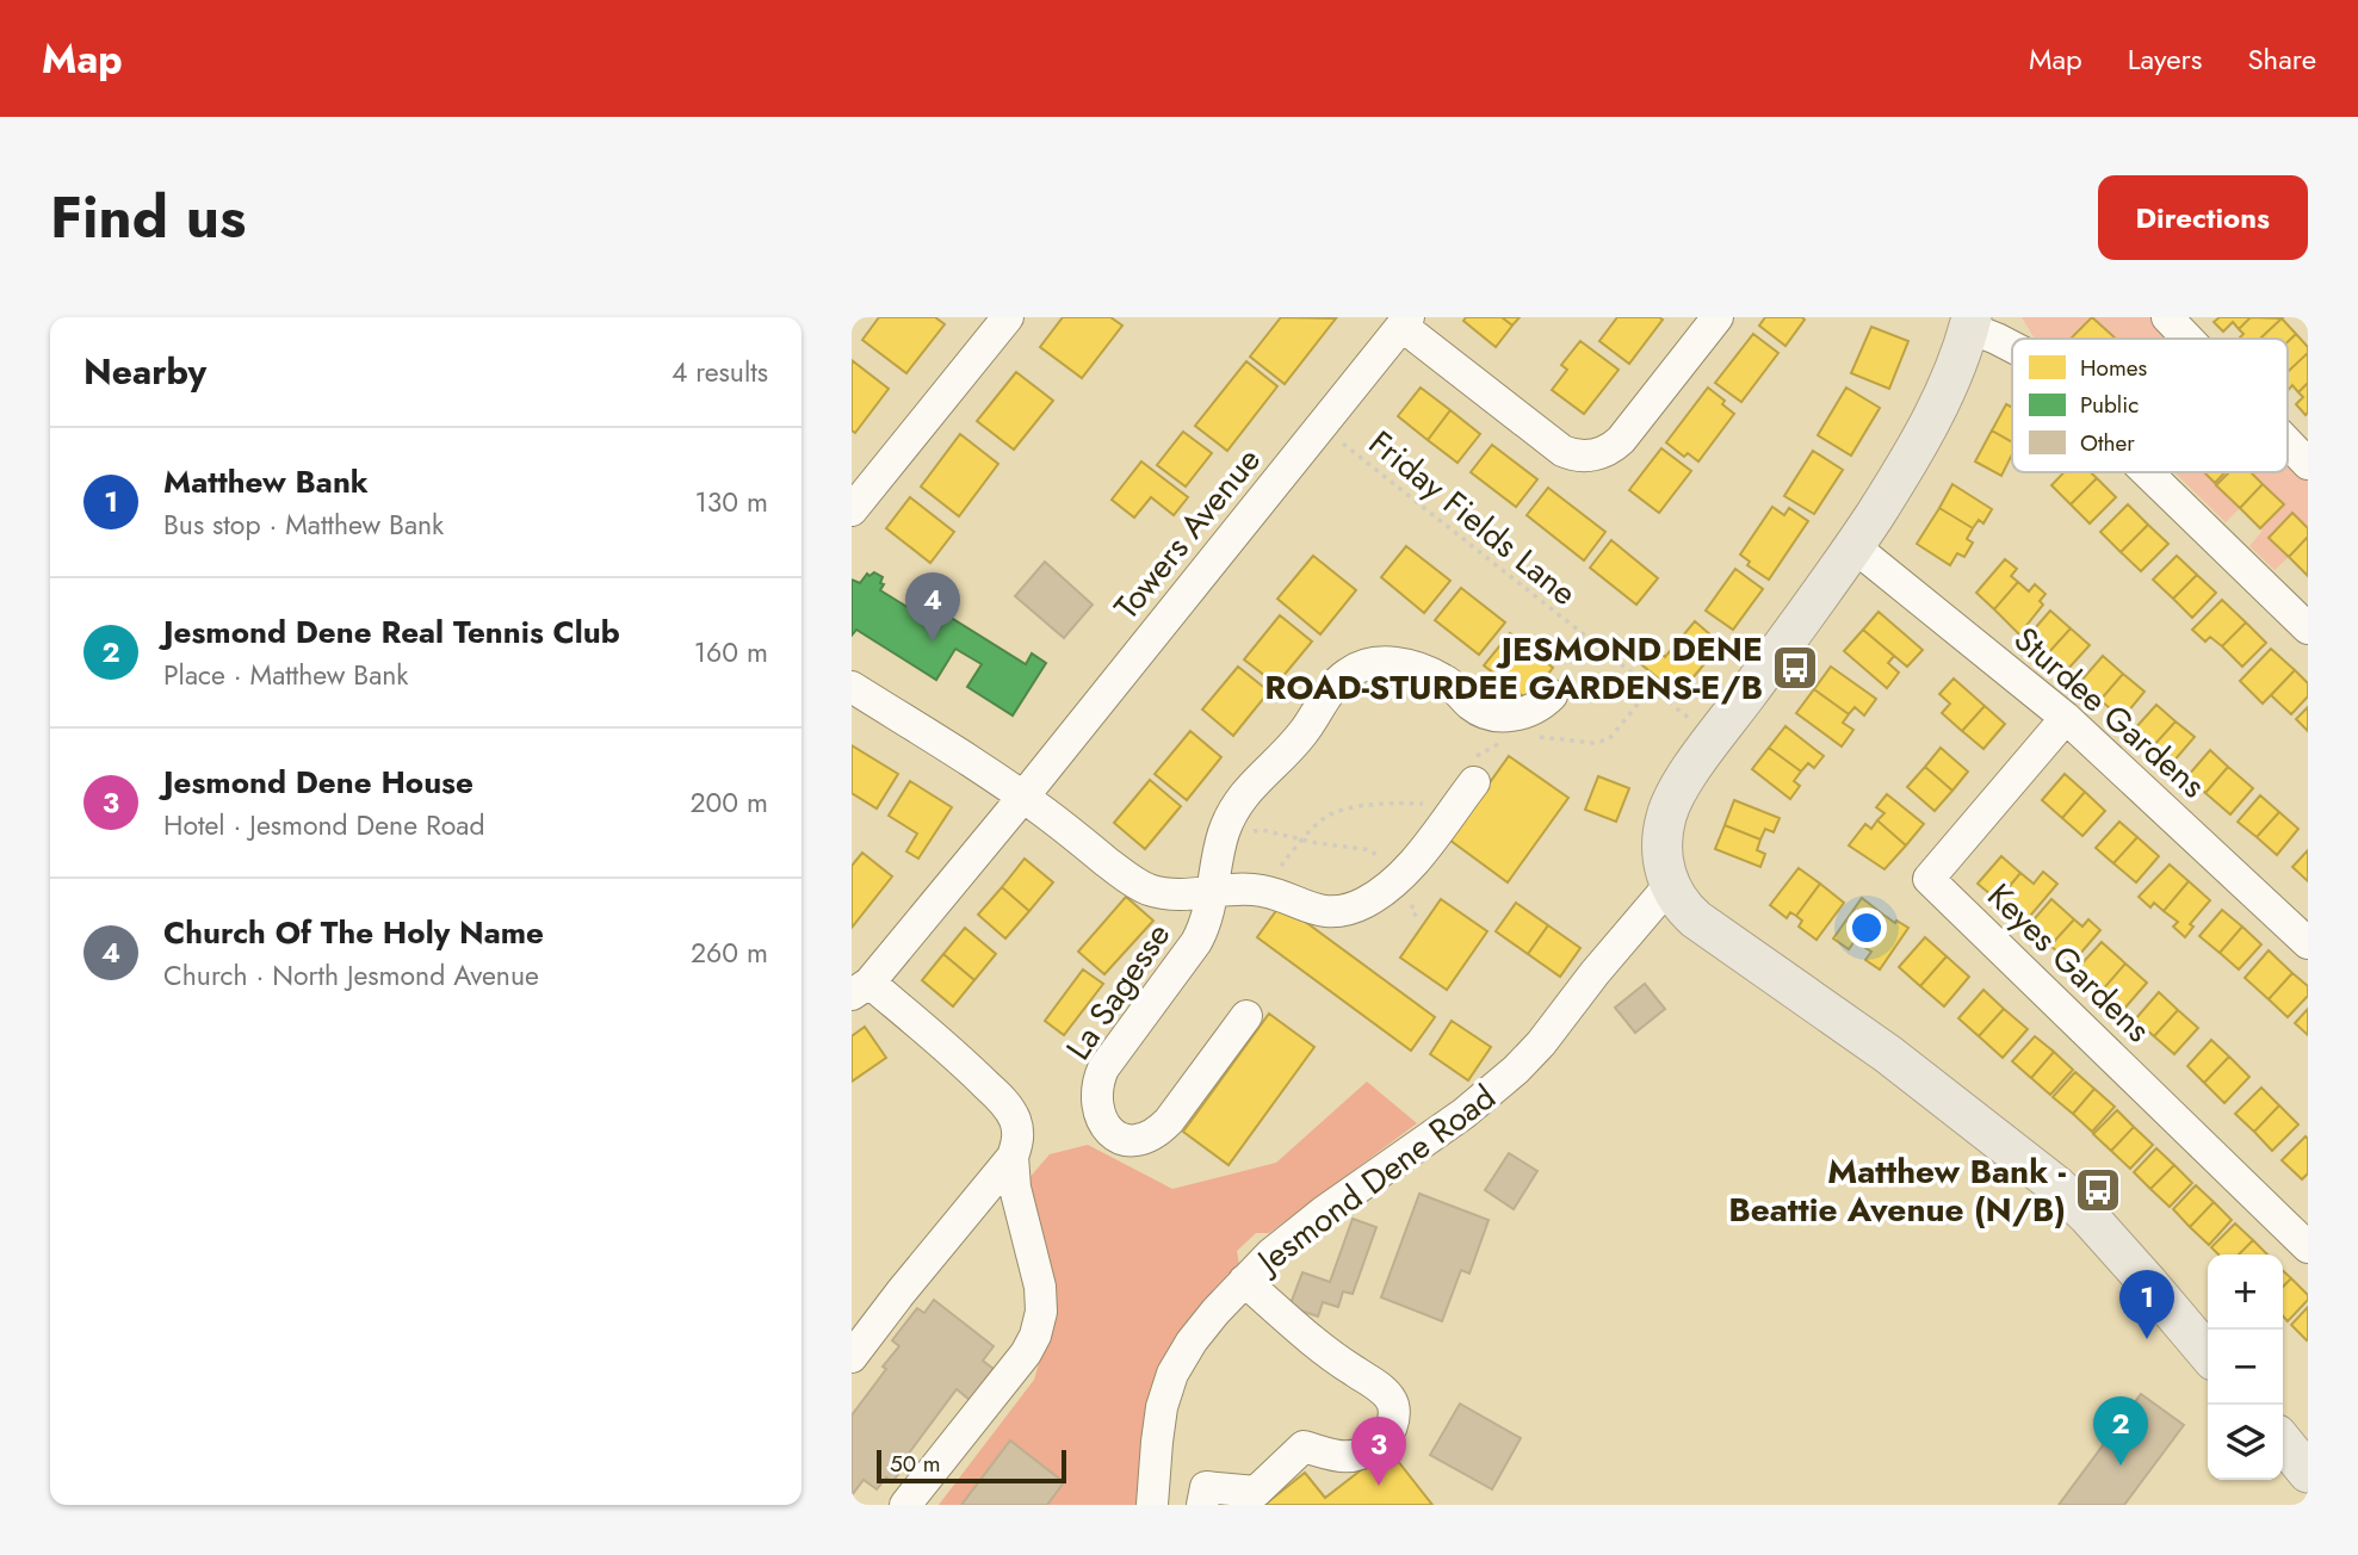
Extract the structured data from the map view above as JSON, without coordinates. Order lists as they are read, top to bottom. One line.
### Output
{"streets":{"street":["Towers Avenue","Sturdee Gardens","Keyes Gardens","La Sagesse","Jesmond Dene Road"],"path":["Friday Fields Lane"]},"crossings":[["Friday Fields Lane","Towers Avenue"],["Towers Avenue","La Sagesse"],["Sturdee Gardens","Keyes Gardens"]],"places":{"bus stop":["JESMOND DENE ROAD-STURDEE GARDENS-E/B","Matthew Bank - Beattie Avenue (N/B)"]},"legend":["Homes","Public","Other"],"scale_bar":"50 m","page":{"header":"Map","nav":["Map","Layers","Share"],"title":"Find us","buttons":"Directions","heading":["Nearby","4 results"],"list":[{"mark":"1","name":"Matthew Bank","note":"Bus stop · Matthew Bank","value":"130 m"},{"mark":"2","name":"Jesmond Dene Real Tennis Club","note":"Place · Matthew Bank","value":"160 m"},{"mark":"3","name":"Jesmond Dene House","note":"Hotel · Jesmond Dene Road","value":"200 m"},{"mark":"4","name":"Church Of The Holy Name","note":"Church · North Jesmond Avenue","value":"260 m"}],"pins":["4","1","2","3"],"map_buttons":["+","−"],"scale":"50 m"}}
